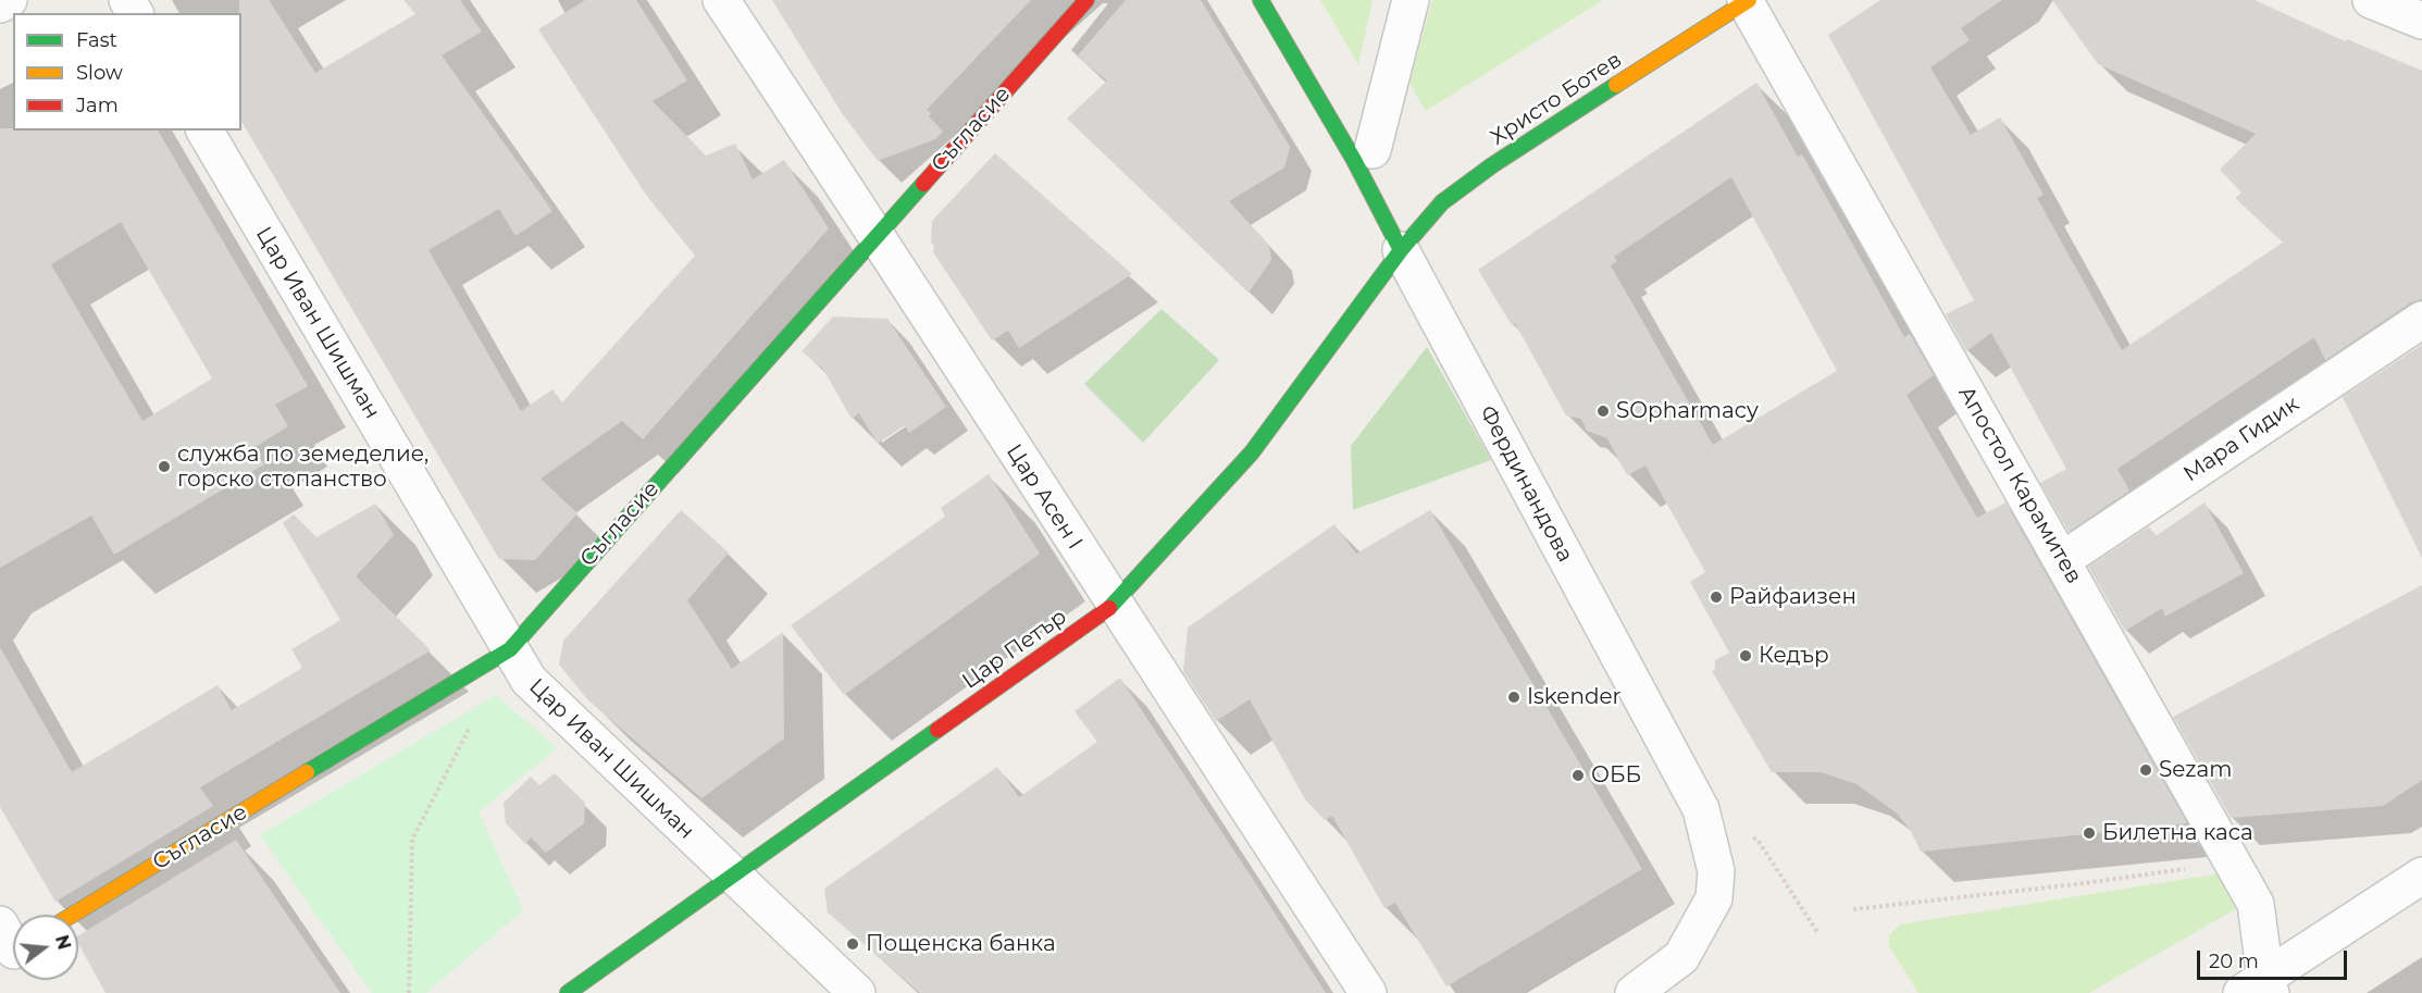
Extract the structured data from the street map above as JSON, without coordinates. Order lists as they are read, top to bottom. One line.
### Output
{"streets":{"street":["Христо Ботев","Съгласие","Цар Иван Шишман","Мара Гидик","Фердинандова","Апостол Карамитев","Цар Асен I","Цар Петър"]},"crossings":[["Христо Ботев","Фердинандова"],["Христо Ботев","Апостол Карамитев"],["Христо Ботев","Цар Петър"],["Съгласие","Цар Иван Шишман"],["Съгласие","Цар Асен I"],["Цар Иван Шишман","Цар Петър"],["Мара Гидик","Апостол Карамитев"],["Фердинандова","Цар Петър"],["Цар Асен I","Цар Петър"]],"places":["SOpharmacy","служба по земеделие, горско стопанство","Райфаизен","Кедър","Iskender","Sezam","ОББ","Билетна каса","Пощенска банка"],"legend":["Fast","Slow","Jam"],"scale_bar":"20 m","north":"right"}
